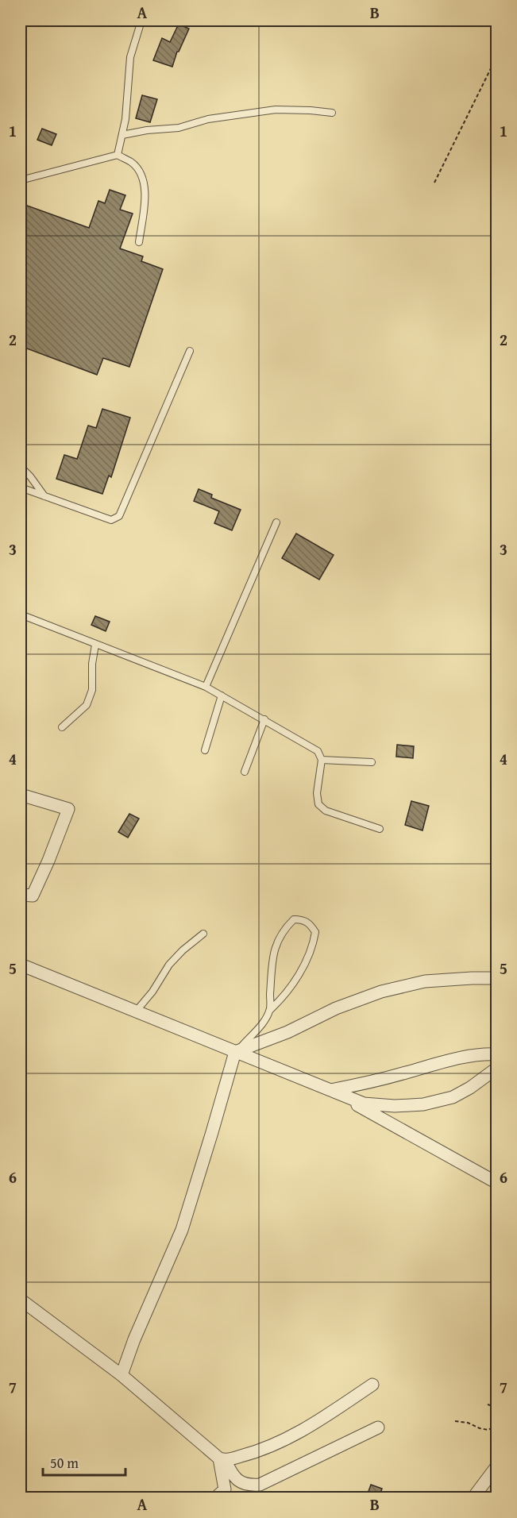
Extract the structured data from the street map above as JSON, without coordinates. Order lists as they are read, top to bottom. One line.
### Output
{"scale_bar":"50 m","grid":{"columns":["A","B"],"rows":["1","2","3","4","5","6","7"]}}
